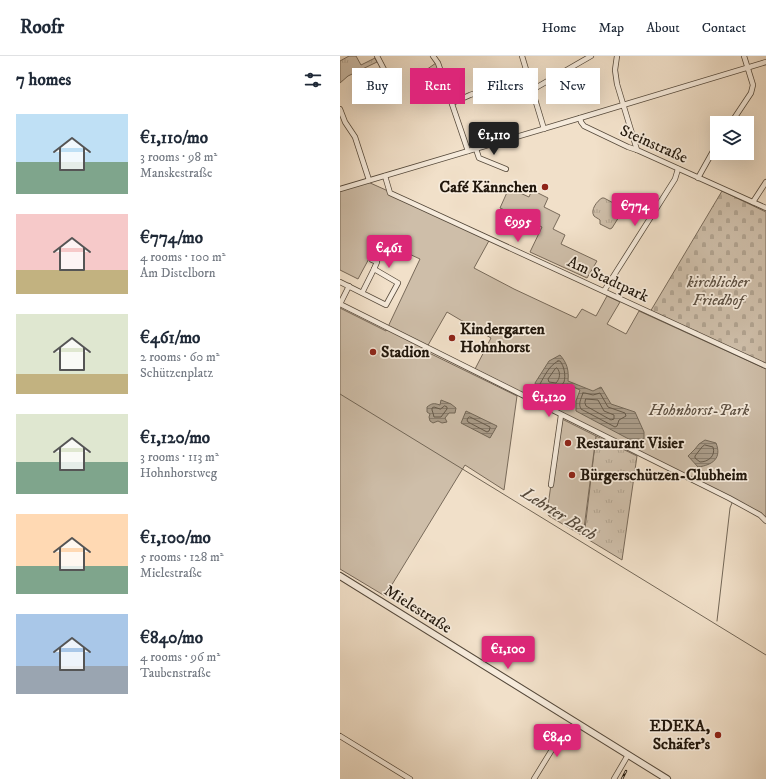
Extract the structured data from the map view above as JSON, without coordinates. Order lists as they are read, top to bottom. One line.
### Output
{"streets":{"street":["Steinstraße","Am Stadtpark","Mielestraße"]},"water":["Lehrter Bach"],"parks":["kirchlicher Friedhof","Hohnhorst-Park"],"places":["Café Kännchen","Kindergarten Hohnhorst","Stadion","Restaurant Visier","Bürgerschützen-Clubheim","EDEKA, Schäfer's"],"page":{"header":"Roofr","nav":["Home","Map","About","Contact"],"heading":"7 homes","chip":["Buy","Rent","Filters","New"],"list":[{"name":"€1,110/mo","note":"3 rooms · 98 m² · Manskestraße"},{"name":"€774/mo","note":"4 rooms · 100 m² · Am Distelborn"},{"name":"€461/mo","note":"2 rooms · 60 m² · Schützenplatz"},{"name":"€1,120/mo","note":"3 rooms · 113 m² · Hohnhorstweg"},{"name":"€1,100/mo","note":"5 rooms · 128 m² · Mielestraße"},{"name":"€840/mo","note":"4 rooms · 96 m² · Taubenstraße"}],"price":["€1,110","€774","€995","€461","€1,120","€1,100","€840"]}}
